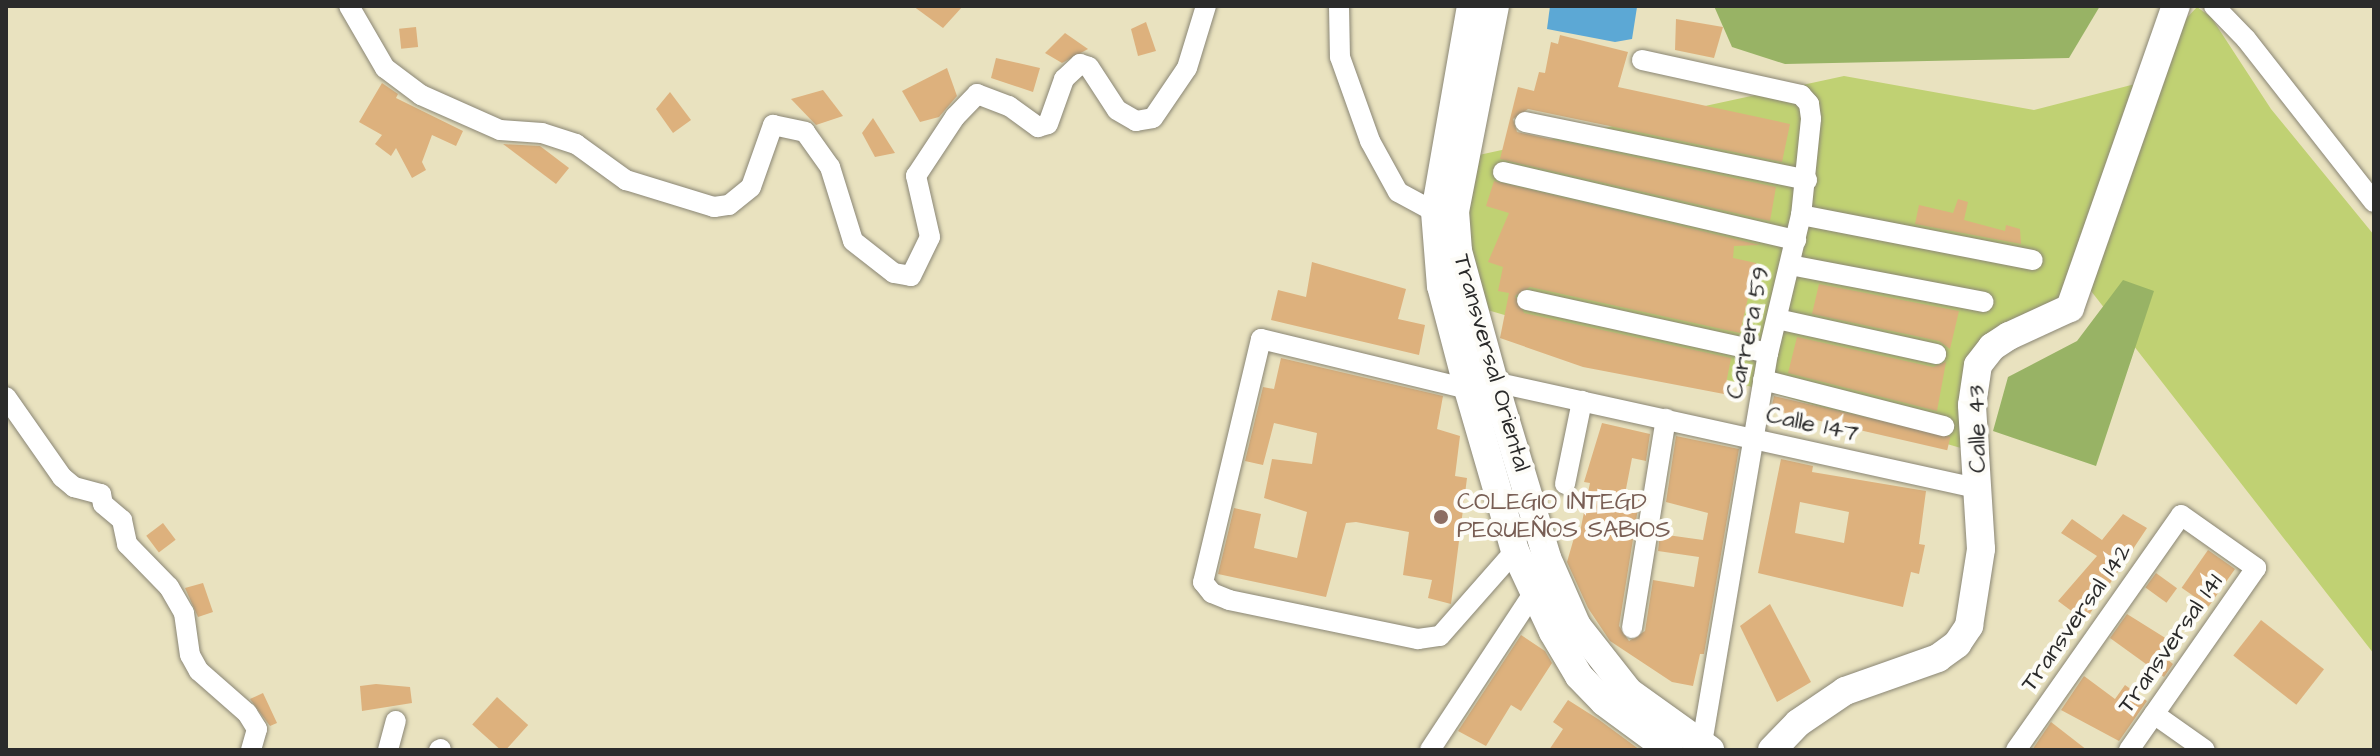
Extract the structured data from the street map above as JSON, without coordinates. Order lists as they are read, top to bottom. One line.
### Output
{"streets":{"main road":["Transversal Oriental","Calle 43"],"street":["Carrera 59","Calle 147","Transversal 142","Transversal 141"]},"crossings":[["Carrera 59","Transversal Oriental"],["Carrera 59","Calle 147"],["Transversal Oriental","Calle 147"],["Calle 147","Calle 43"],["Transversal 142","Transversal 141"]],"places":["COLEGIO INTEGD PEQUEÑOS SABIOS"]}
